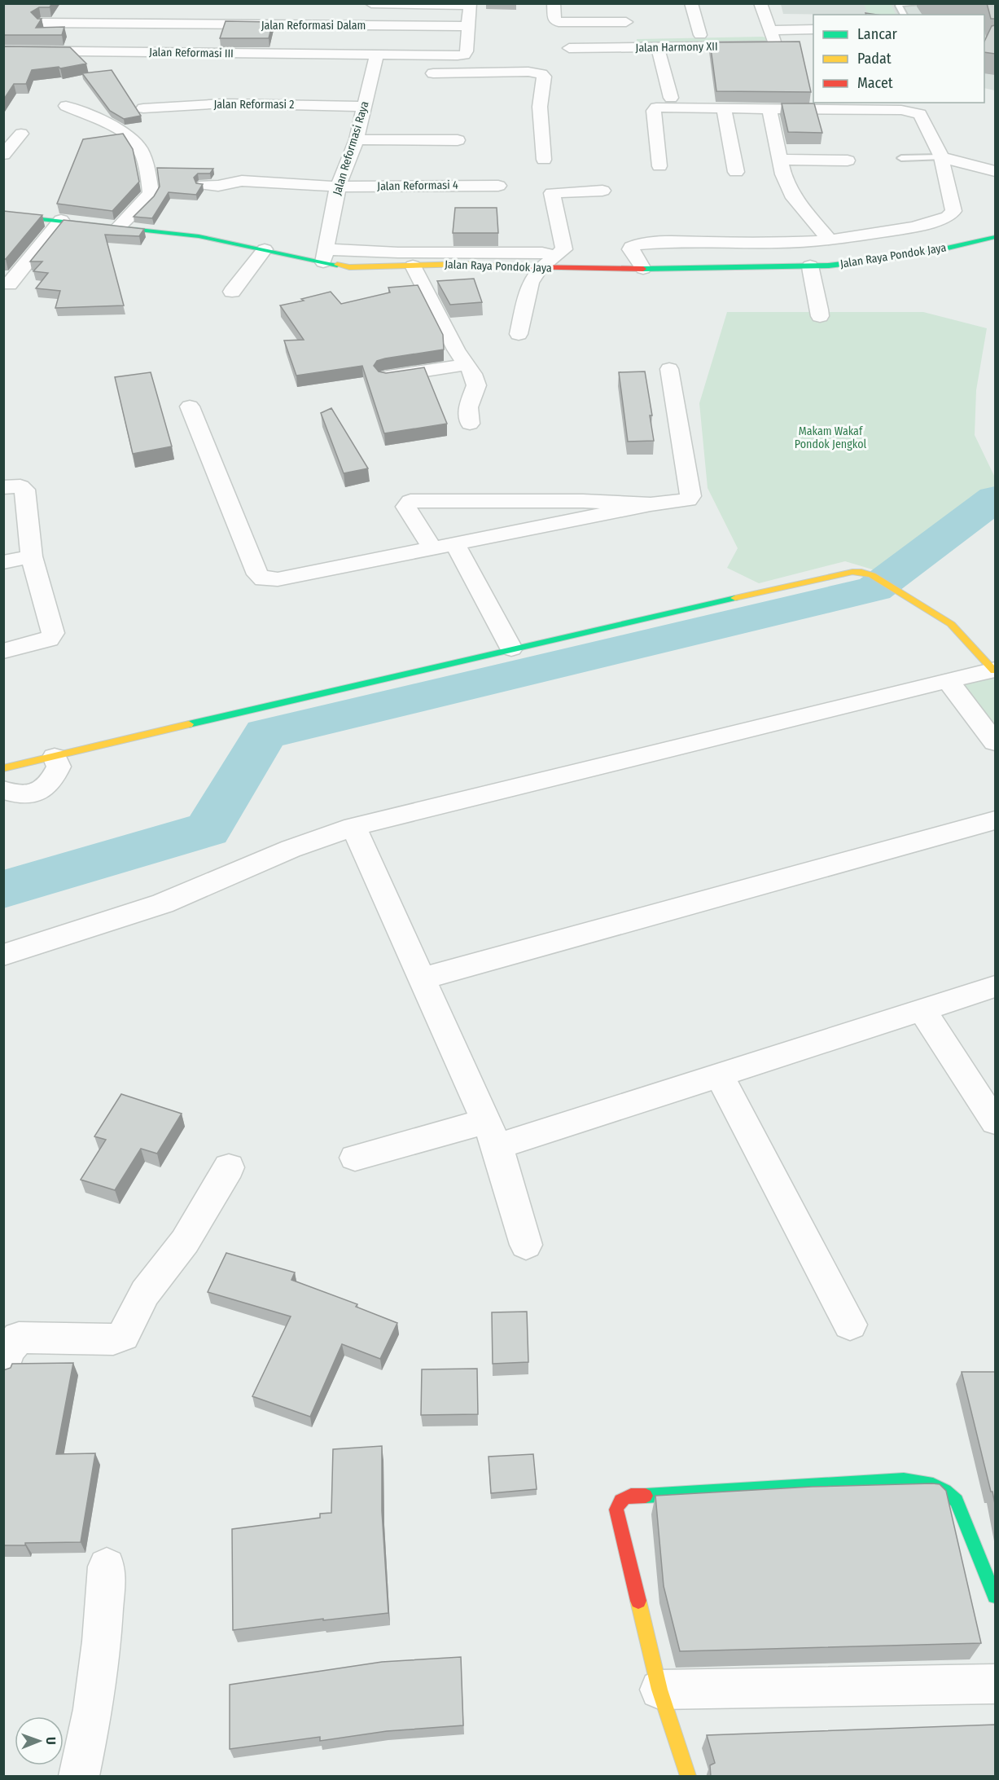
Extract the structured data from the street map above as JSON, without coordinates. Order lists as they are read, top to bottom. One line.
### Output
{"streets":{"street":["Jalan Reformasi Dalam","Jalan Harmony XII","Jalan Reformasi III","Jalan Reformasi 2","Jalan Reformasi Raya","Jalan Reformasi 4","Jalan Raya Pondok Jaya"]},"crossings":[["Jalan Reformasi III","Jalan Reformasi Raya"],["Jalan Reformasi 2","Jalan Reformasi Raya"],["Jalan Reformasi Raya","Jalan Reformasi 4"],["Jalan Reformasi Raya","Jalan Raya Pondok Jaya"]],"parks":["Makam Wakaf Pondok Jengkol"],"legend":["Lancar","Padat","Macet"],"north":"right"}
